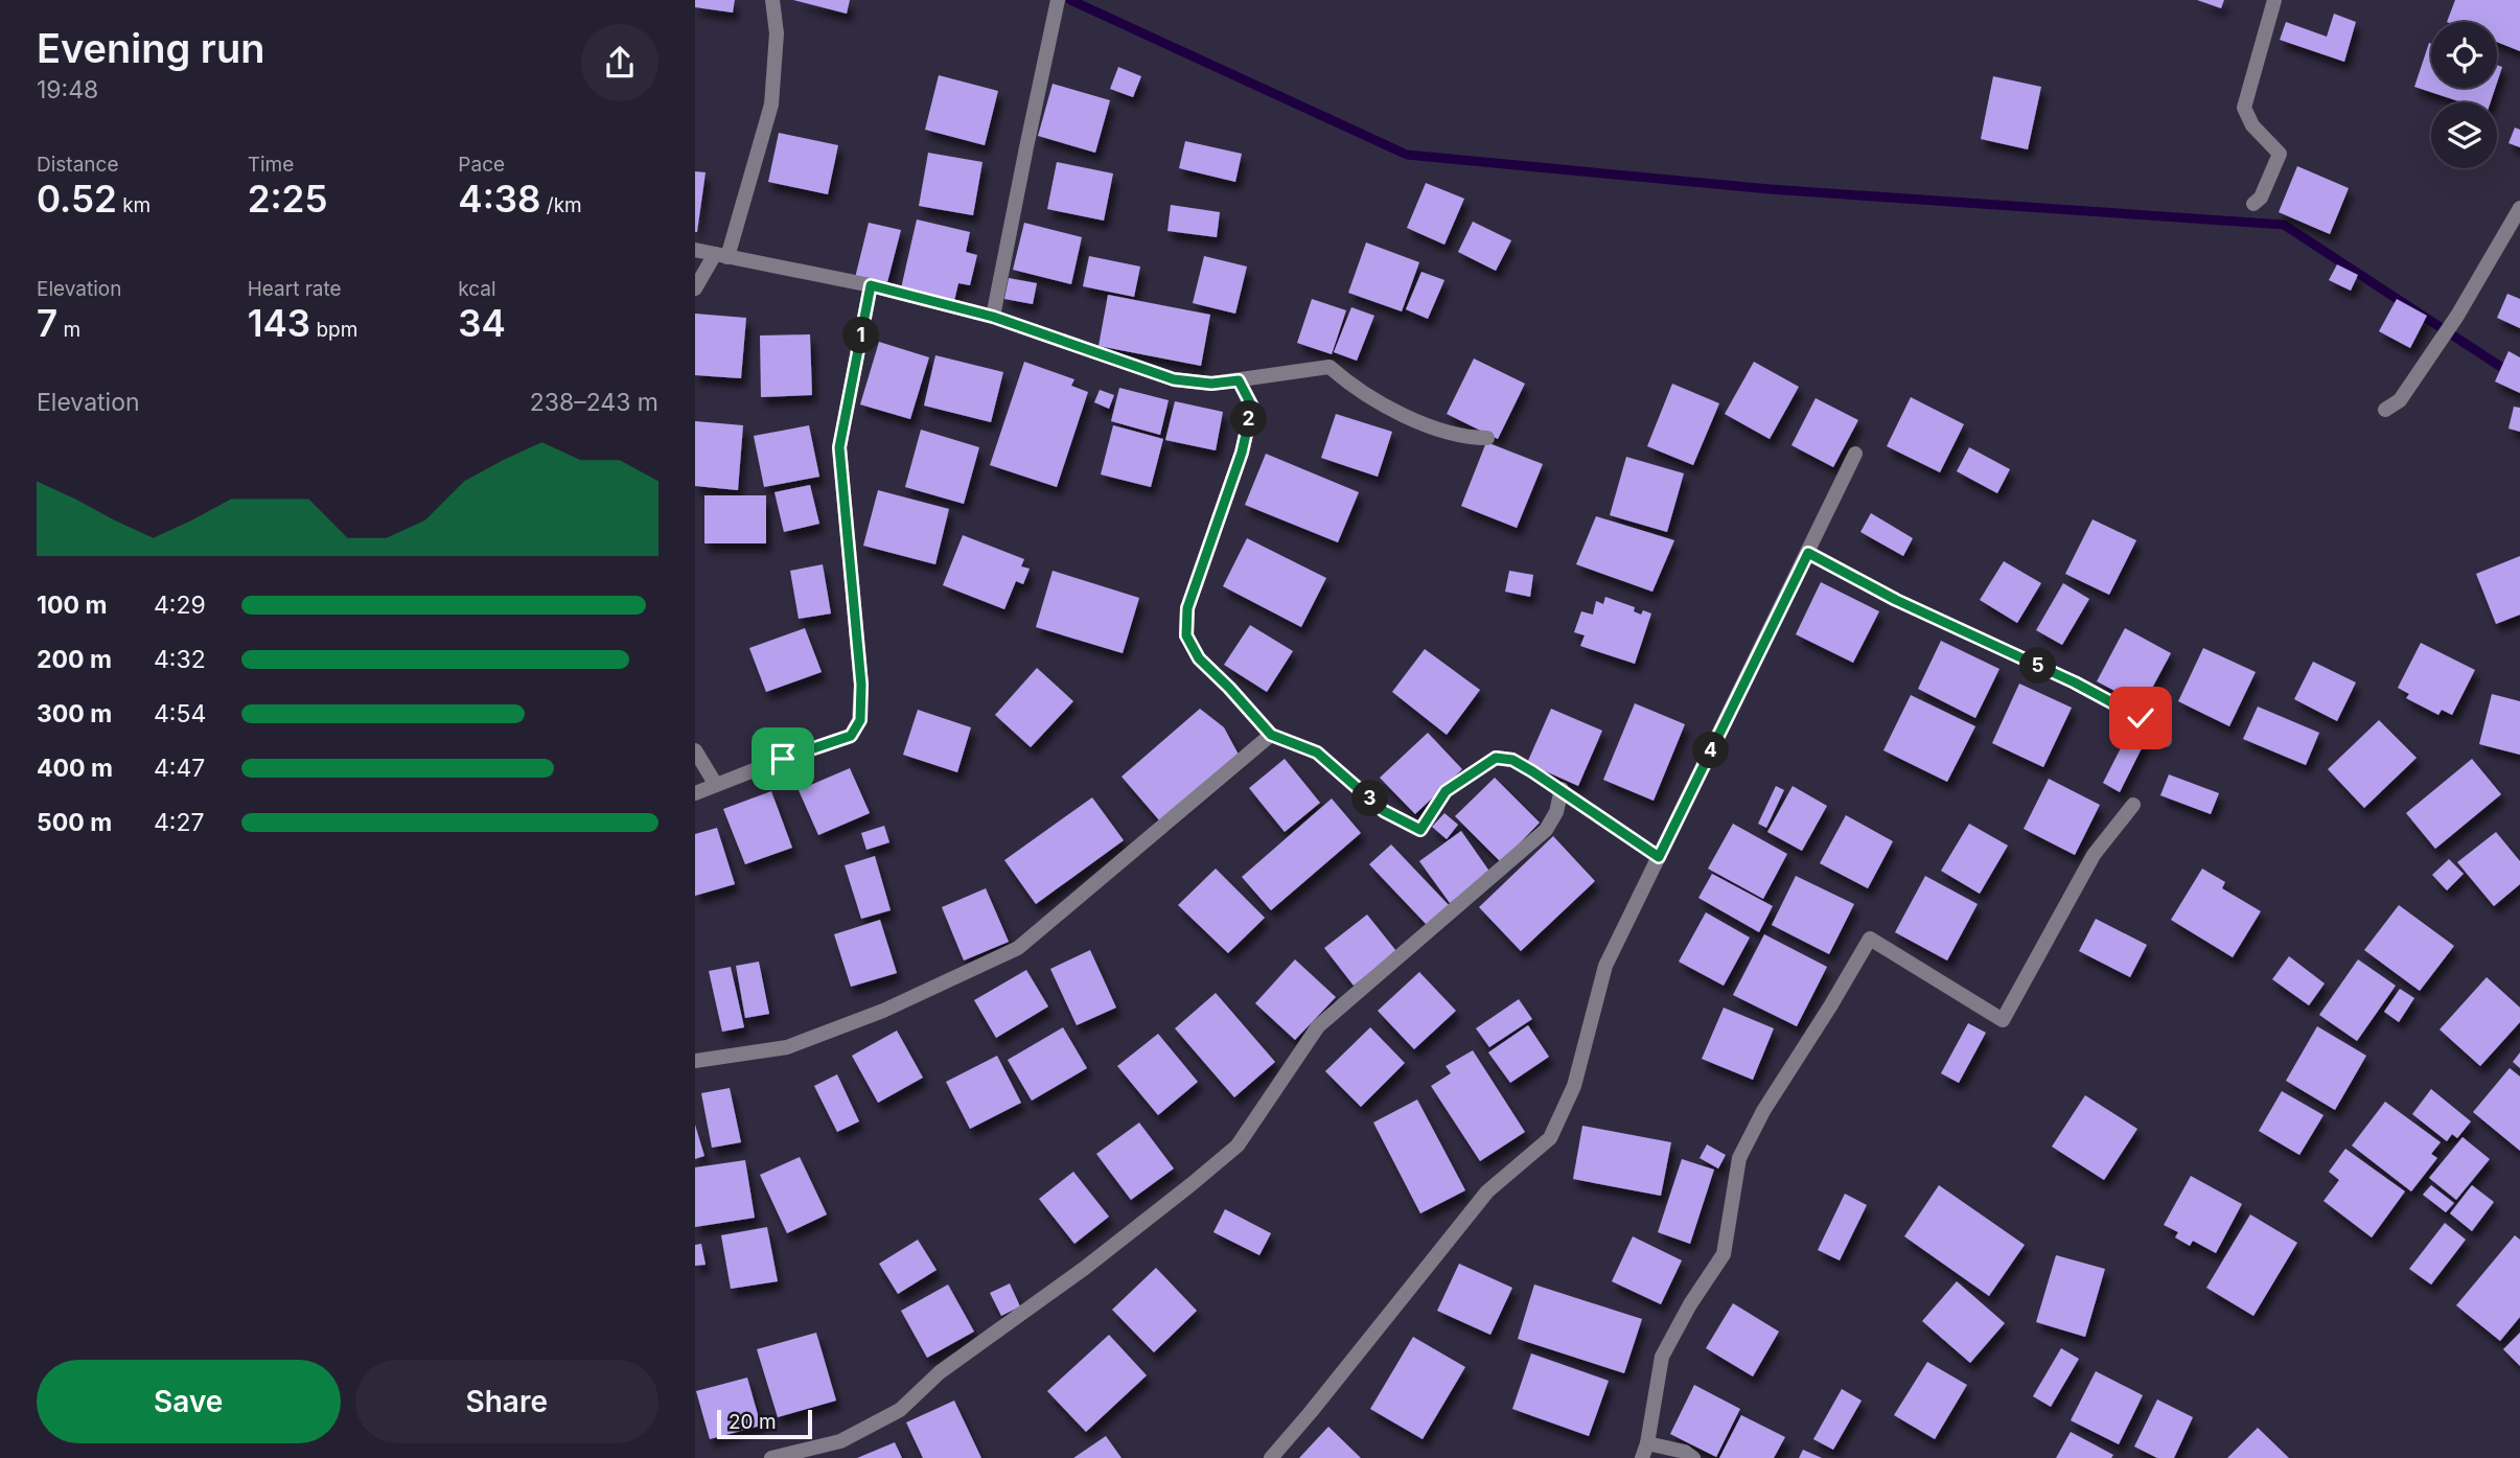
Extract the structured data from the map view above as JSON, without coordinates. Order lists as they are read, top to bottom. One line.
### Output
{"scale_bar":"20 m","page":{"heading":["Evening run","19:48"],"stats":[["Distance","0.52 km"],["Time","2:25"],["Pace","4:38 /km"],["Elevation","7 m"],["Heart rate","143 bpm"],["kcal","34"]],"pins":["1","2","5","4","3"],"chart":["Elevation","238–243 m"],"list":[{"name":"100 m","note":"4:29"},{"name":"200 m","note":"4:32"},{"name":"300 m","note":"4:54"},{"name":"400 m","note":"4:47"},{"name":"500 m","note":"4:27"}],"buttons":["Save","Share"],"scale":"20 m"}}
